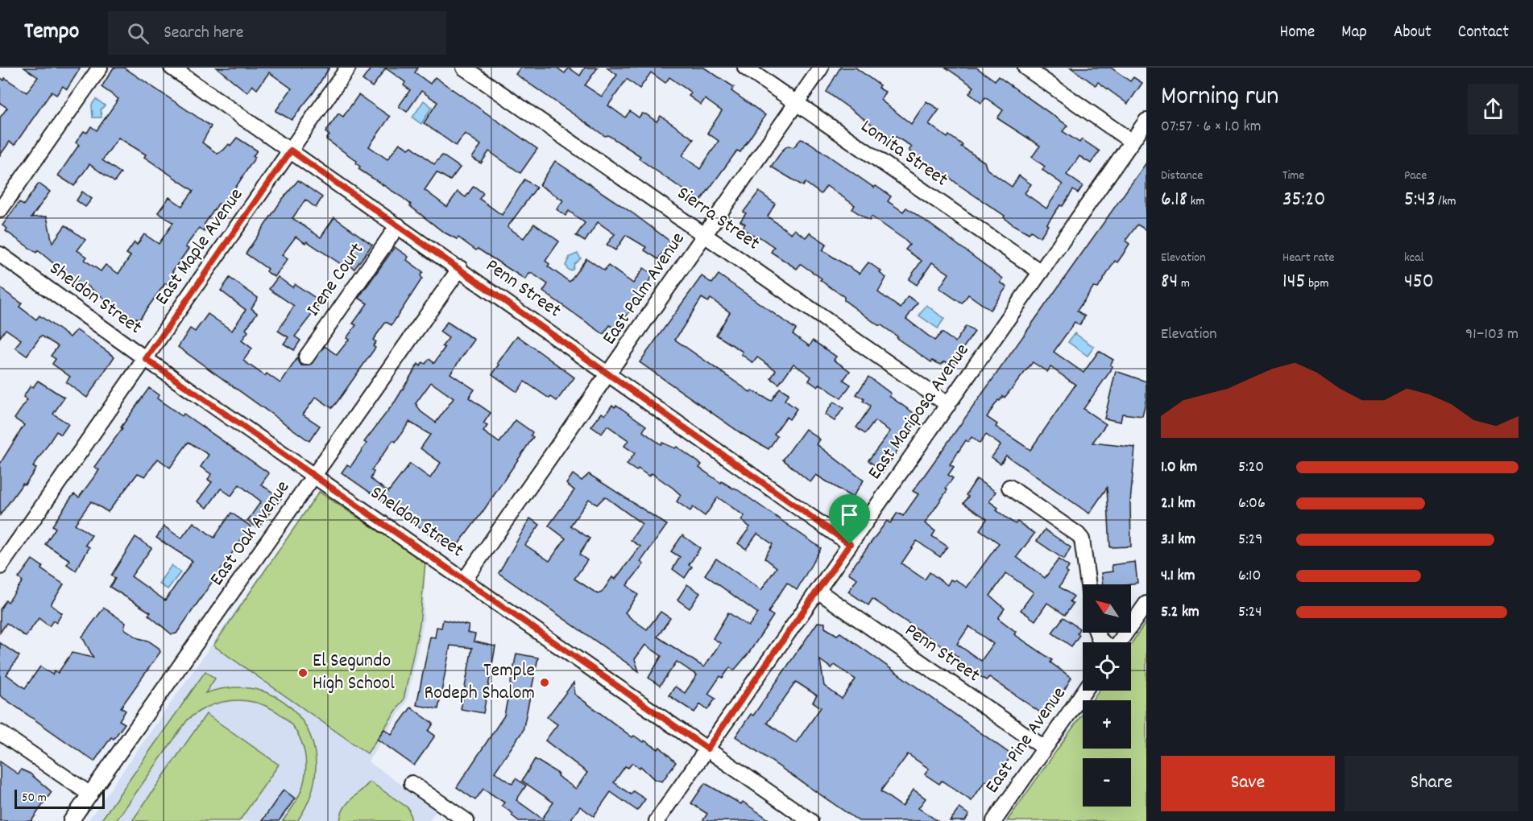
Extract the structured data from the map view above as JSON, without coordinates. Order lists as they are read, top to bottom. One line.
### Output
{"streets":{"street":["Lomita Street","Sierra Street","East Maple Avenue","Irene Court","Penn Street","East Palm Avenue","Sheldon Street","East Mariposa Avenue","East Oak Avenue","East Pine Avenue"]},"crossings":[["Lomita Street","East Palm Avenue"],["Lomita Street","East Mariposa Avenue"],["Sierra Street","East Palm Avenue"],["Sierra Street","East Mariposa Avenue"],["East Maple Avenue","Penn Street"],["East Maple Avenue","Sheldon Street"],["Irene Court","Penn Street"],["Penn Street","East Palm Avenue"],["Penn Street","East Mariposa Avenue"],["Penn Street","East Oak Avenue"],["Penn Street","East Pine Avenue"],["East Palm Avenue","Sheldon Street"],["Sheldon Street","East Mariposa Avenue"],["Sheldon Street","East Oak Avenue"]],"places":["El Segundo High School","Temple Rodeph Shalom"],"scale_bar":"50 m","north":"top left","page":{"header":"Tempo","search":"Search here","nav":["Home","Map","About","Contact"],"heading":["Morning run","07:57 · 6 × 1.0 km"],"stats":[["Distance","6.18 km"],["Time","35:20"],["Pace","5:43 /km"],["Elevation","84 m"],["Heart rate","145 bpm"],["kcal","450"]],"chart":["Elevation","91–103 m"],"list":[{"name":"1.0 km","note":"5:20"},{"name":"2.1 km","note":"6:06"},{"name":"3.1 km","note":"5:29"},{"name":"4.1 km","note":"6:10"},{"name":"5.2 km","note":"5:24"}],"map_buttons":["+","−"],"buttons":["Save","Share"],"scale":"50 m"}}
